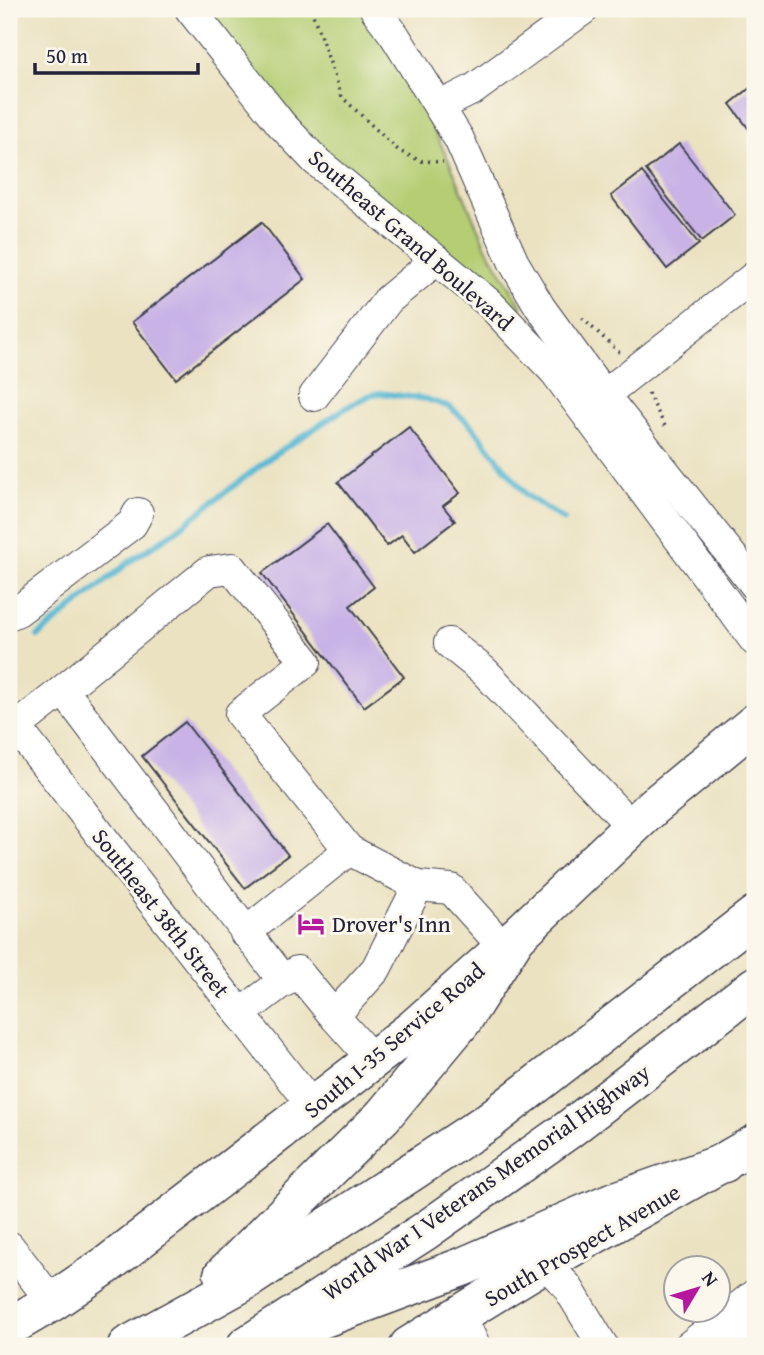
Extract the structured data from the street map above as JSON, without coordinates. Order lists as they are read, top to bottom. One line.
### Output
{"streets":{"main road":["South I-35 Service Road","World War I Veterans Memorial Highway","South Prospect Avenue"],"street":["Southeast Grand Boulevard","Southeast 38th Street"]},"crossings":[["Southeast 38th Street","South I-35 Service Road"]],"places":{"hotel":["Drover's Inn"]},"scale_bar":"50 m","north":"top right"}
